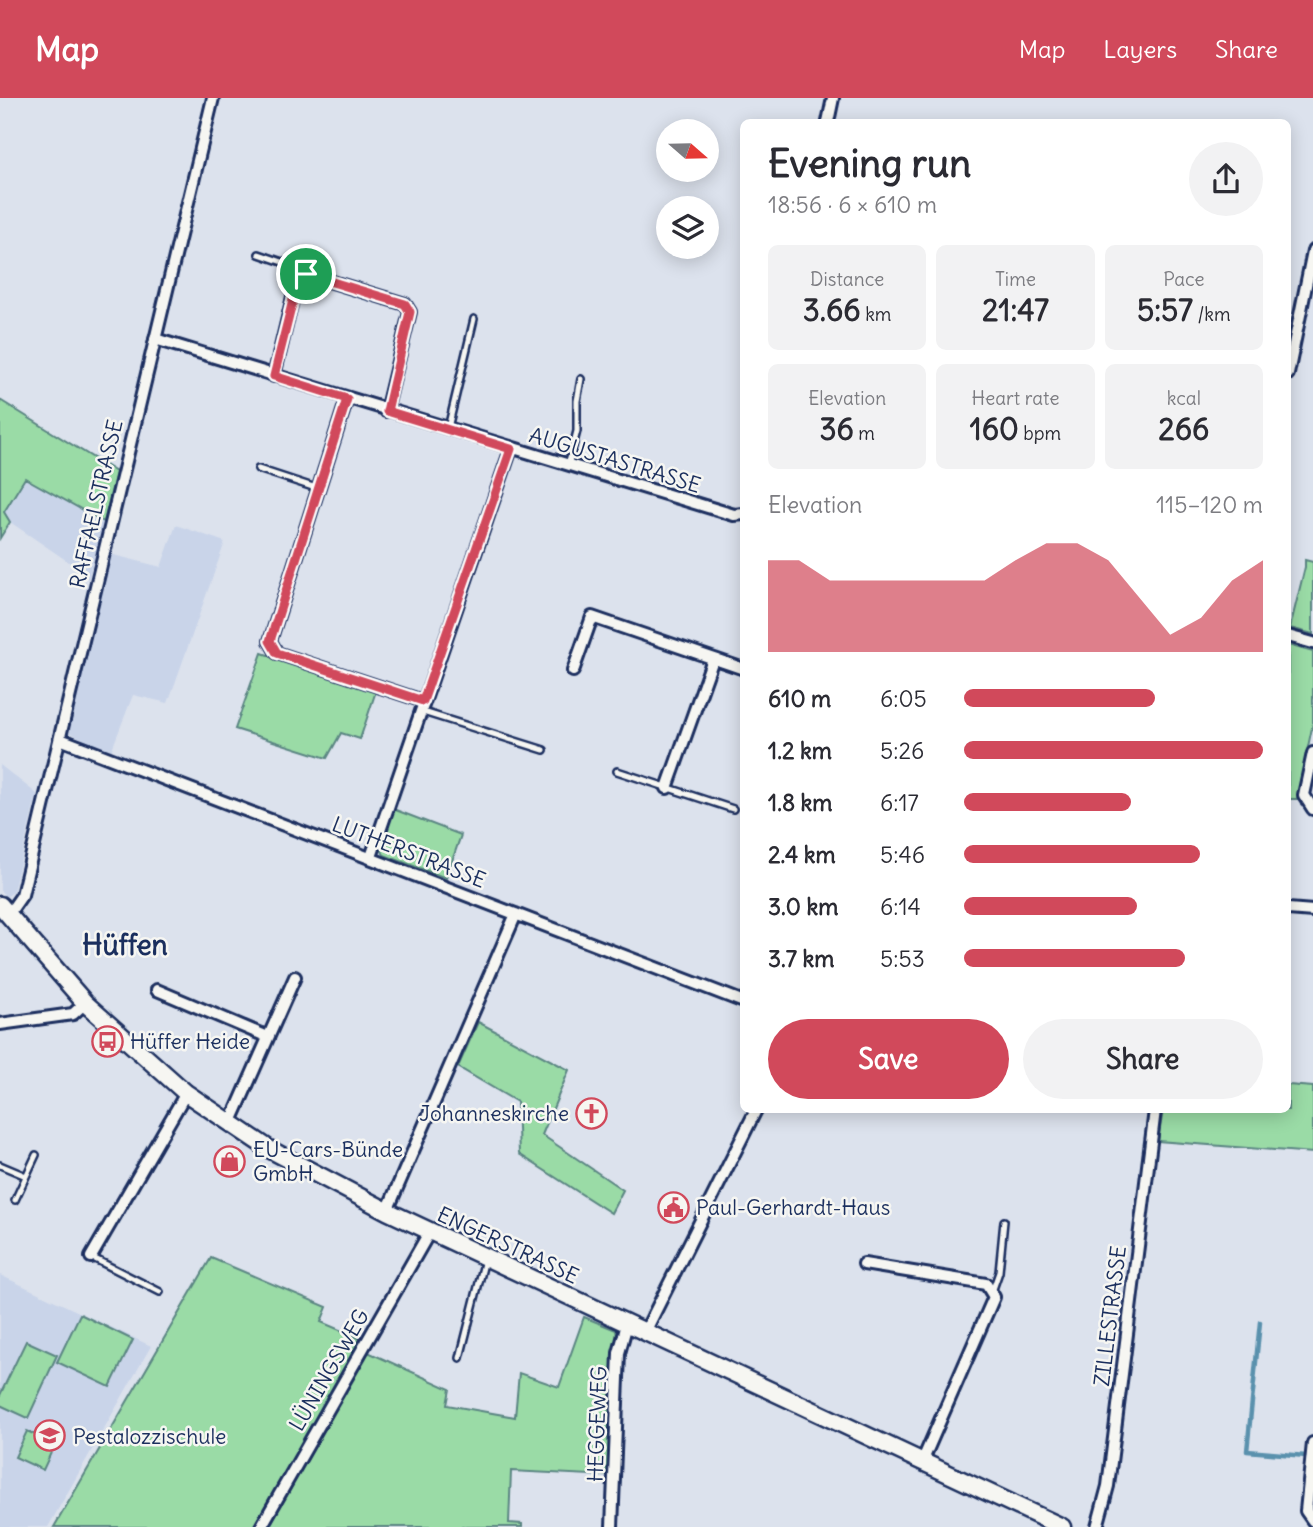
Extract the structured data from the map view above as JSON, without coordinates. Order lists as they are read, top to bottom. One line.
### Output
{"streets":{"main road":["ENGERSTRASSE"],"street":["AUGUSTASTRASSE","RAFFAELSTRASSE","LUTHERSTRASSE","ZILLESTRASSE","LÜNINGSWEG","HEGGEWEG"]},"crossings":[["AUGUSTASTRASSE","RAFFAELSTRASSE"],["RAFFAELSTRASSE","LUTHERSTRASSE"],["RAFFAELSTRASSE","ENGERSTRASSE"],["ENGERSTRASSE","LÜNINGSWEG"],["ENGERSTRASSE","HEGGEWEG"]],"districts":["Hüffen"],"places":{"bus stop":["Hüffer Heide"],"church":["Johanneskirche"],"shop":["EU-Cars-Bünde GmbH"],"public building":["Paul-Gerhardt-Haus"],"school or university":["Pestalozzischule"]},"north":"right","page":{"header":"Map","nav":["Map","Layers","Share"],"heading":["Evening run","18:56 · 6 × 610 m"],"stats":[["Distance","3.66 km"],["Time","21:47"],["Pace","5:57 /km"],["Elevation","36 m"],["Heart rate","160 bpm"],["kcal","266"]],"chart":["Elevation","115–120 m"],"list":[{"name":"610 m","note":"6:05"},{"name":"1.2 km","note":"5:26"},{"name":"1.8 km","note":"6:17"},{"name":"2.4 km","note":"5:46"},{"name":"3.0 km","note":"6:14"},{"name":"3.7 km","note":"5:53"}],"buttons":["Save","Share"]}}
